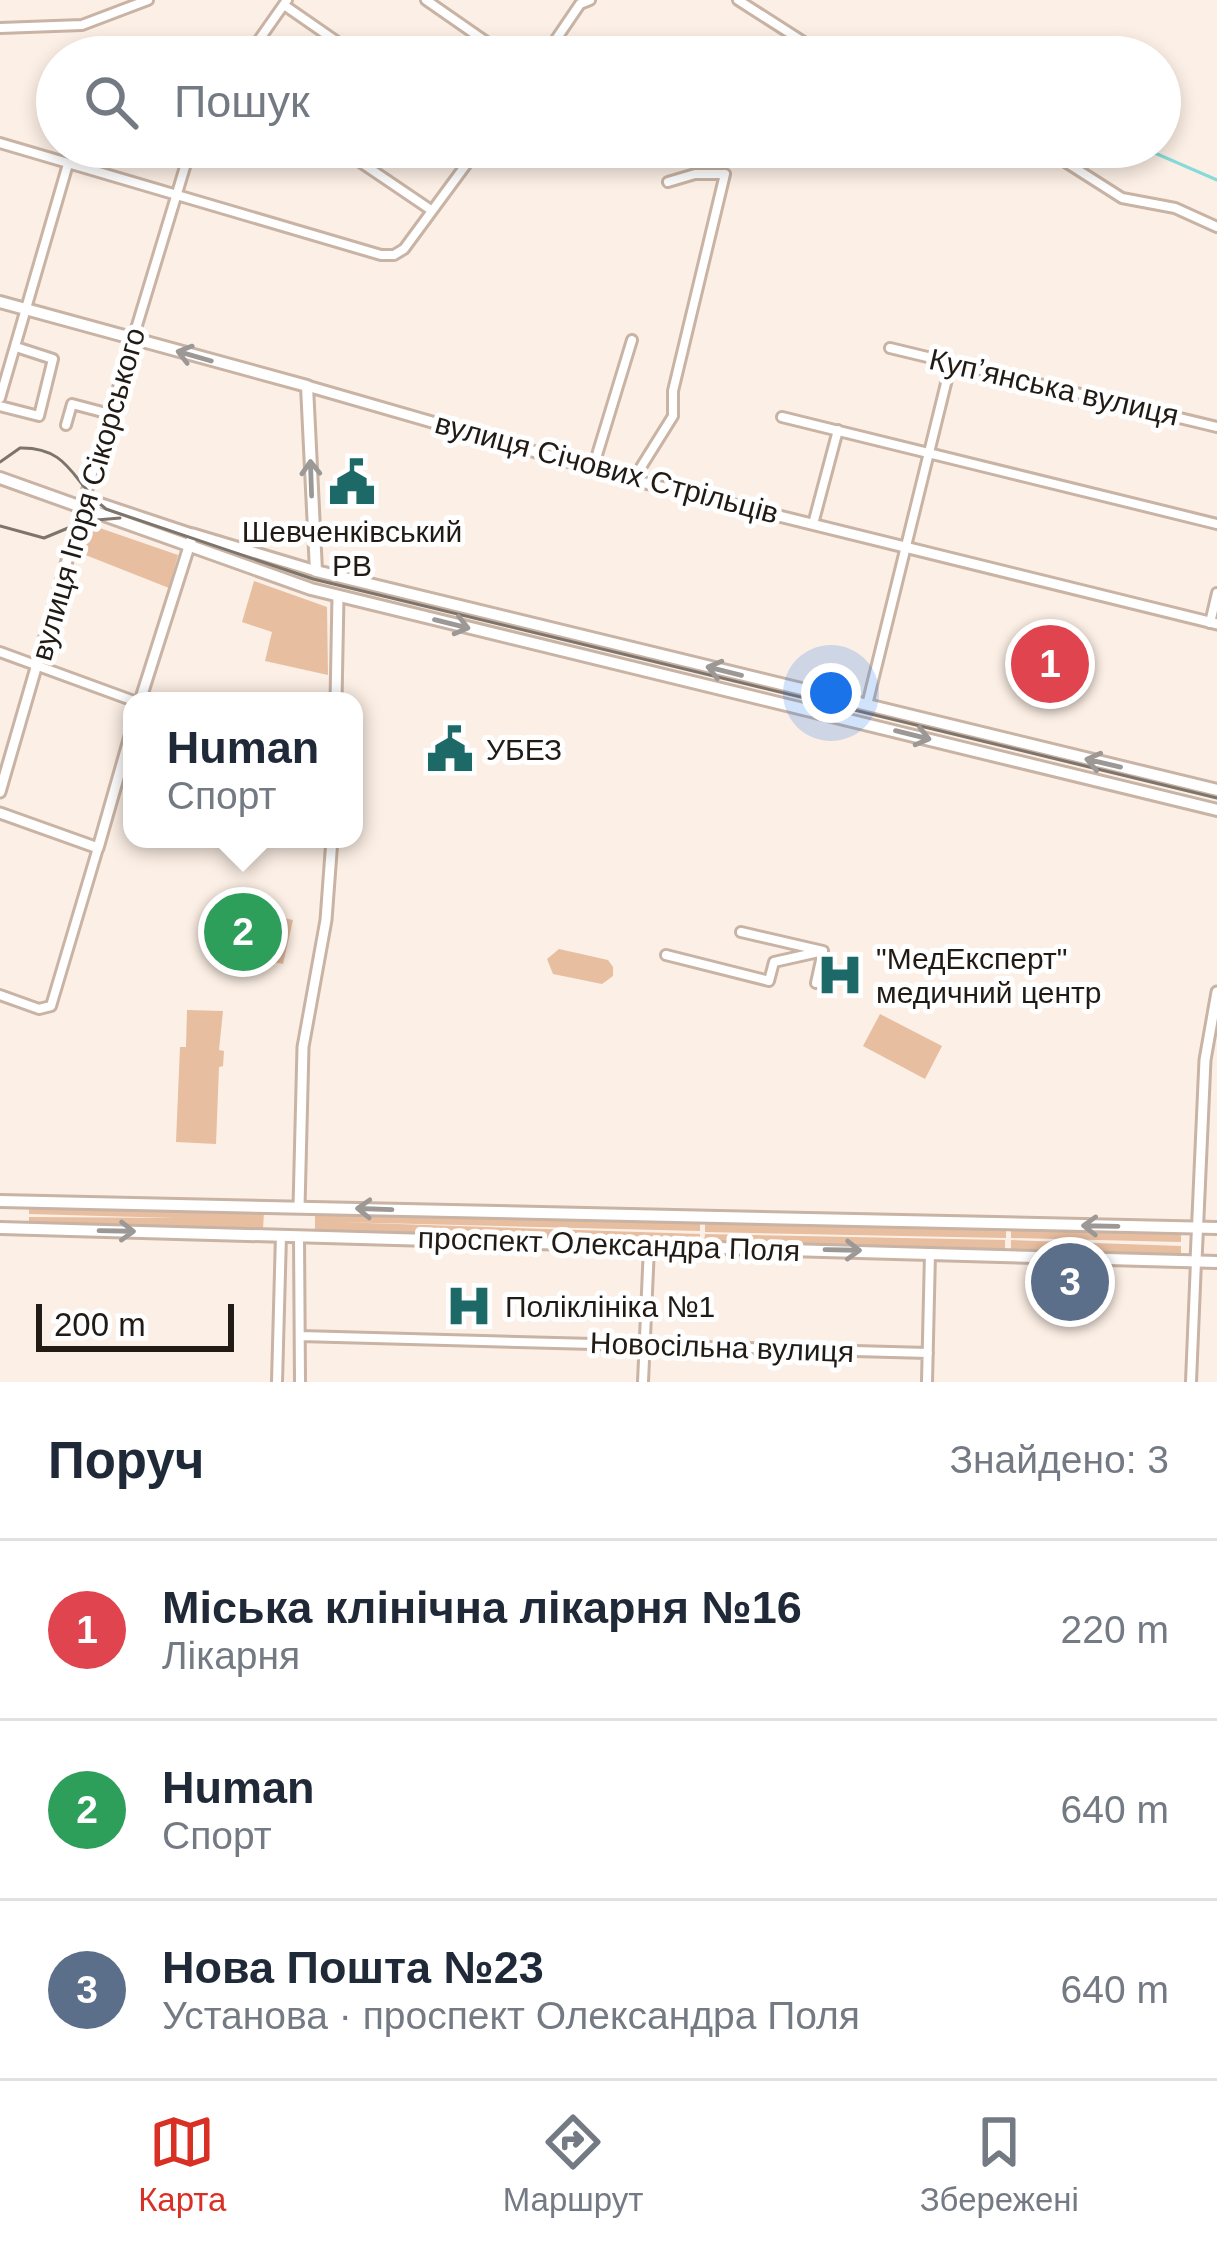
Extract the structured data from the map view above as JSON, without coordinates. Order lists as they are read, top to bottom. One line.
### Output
{"streets":{"main road":["вулиця Січових Стрільців","проспект Олександра Поля"],"street":["Купʼянська вулиця","вулиця Ігоря Сікорського","Новосільна вулиця"]},"crossings":[["вулиця Січових Стрільців","вулиця Ігоря Сікорського"]],"places":{"public building":["Шевченківський РВ","УБЕЗ"],"hospital":["\"МедЕксперт\" медичний центр","Поліклініка №1"]},"scale_bar":"200 m","page":{"search":"Пошук","pins":["1","2","3"],"popup":["Human","Спорт"],"scale":"200 m","heading":["Поруч","Знайдено: 3"],"list":[{"mark":"1","name":"Міська клінічна лікарня №16","note":"Лікарня","value":"220 m"},{"mark":"2","name":"Human","note":"Спорт","value":"640 m"},{"mark":"3","name":"Нова Пошта №23","note":"Установа · проспект Олександра Поля","value":"640 m"}],"nav":["Карта","Маршрут","Збережені"]}}
